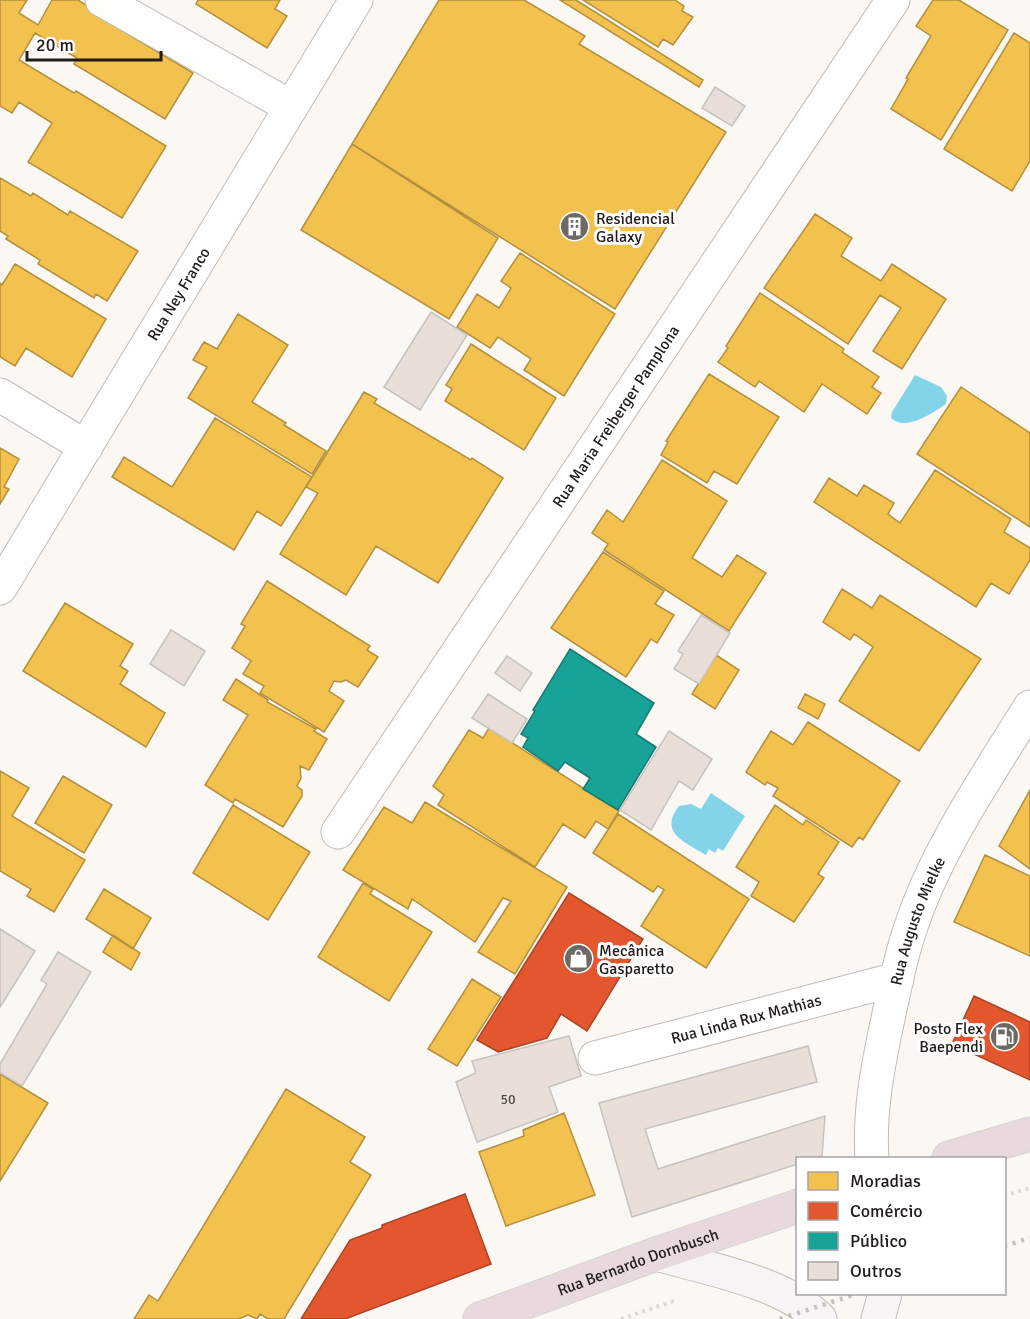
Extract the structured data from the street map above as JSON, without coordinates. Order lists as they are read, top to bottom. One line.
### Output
{"streets":{"highway":["Rua Bernardo Dornbusch"],"street":["Rua Ney Franco","Rua Maria Freiberger Pamplona","Rua Augusto Mielke","Rua Linda Rux Mathias"]},"crossings":[["Rua Augusto Mielke","Rua Linda Rux Mathias"]],"places":{"building":["Residencial Galaxy"],"shop":["Mecânica Gasparetto"],"fuel station":["Posto Flex Baependi"]},"house_numbers":["50"],"legend":["Moradias","Comércio","Público","Outros"],"scale_bar":"20 m"}
